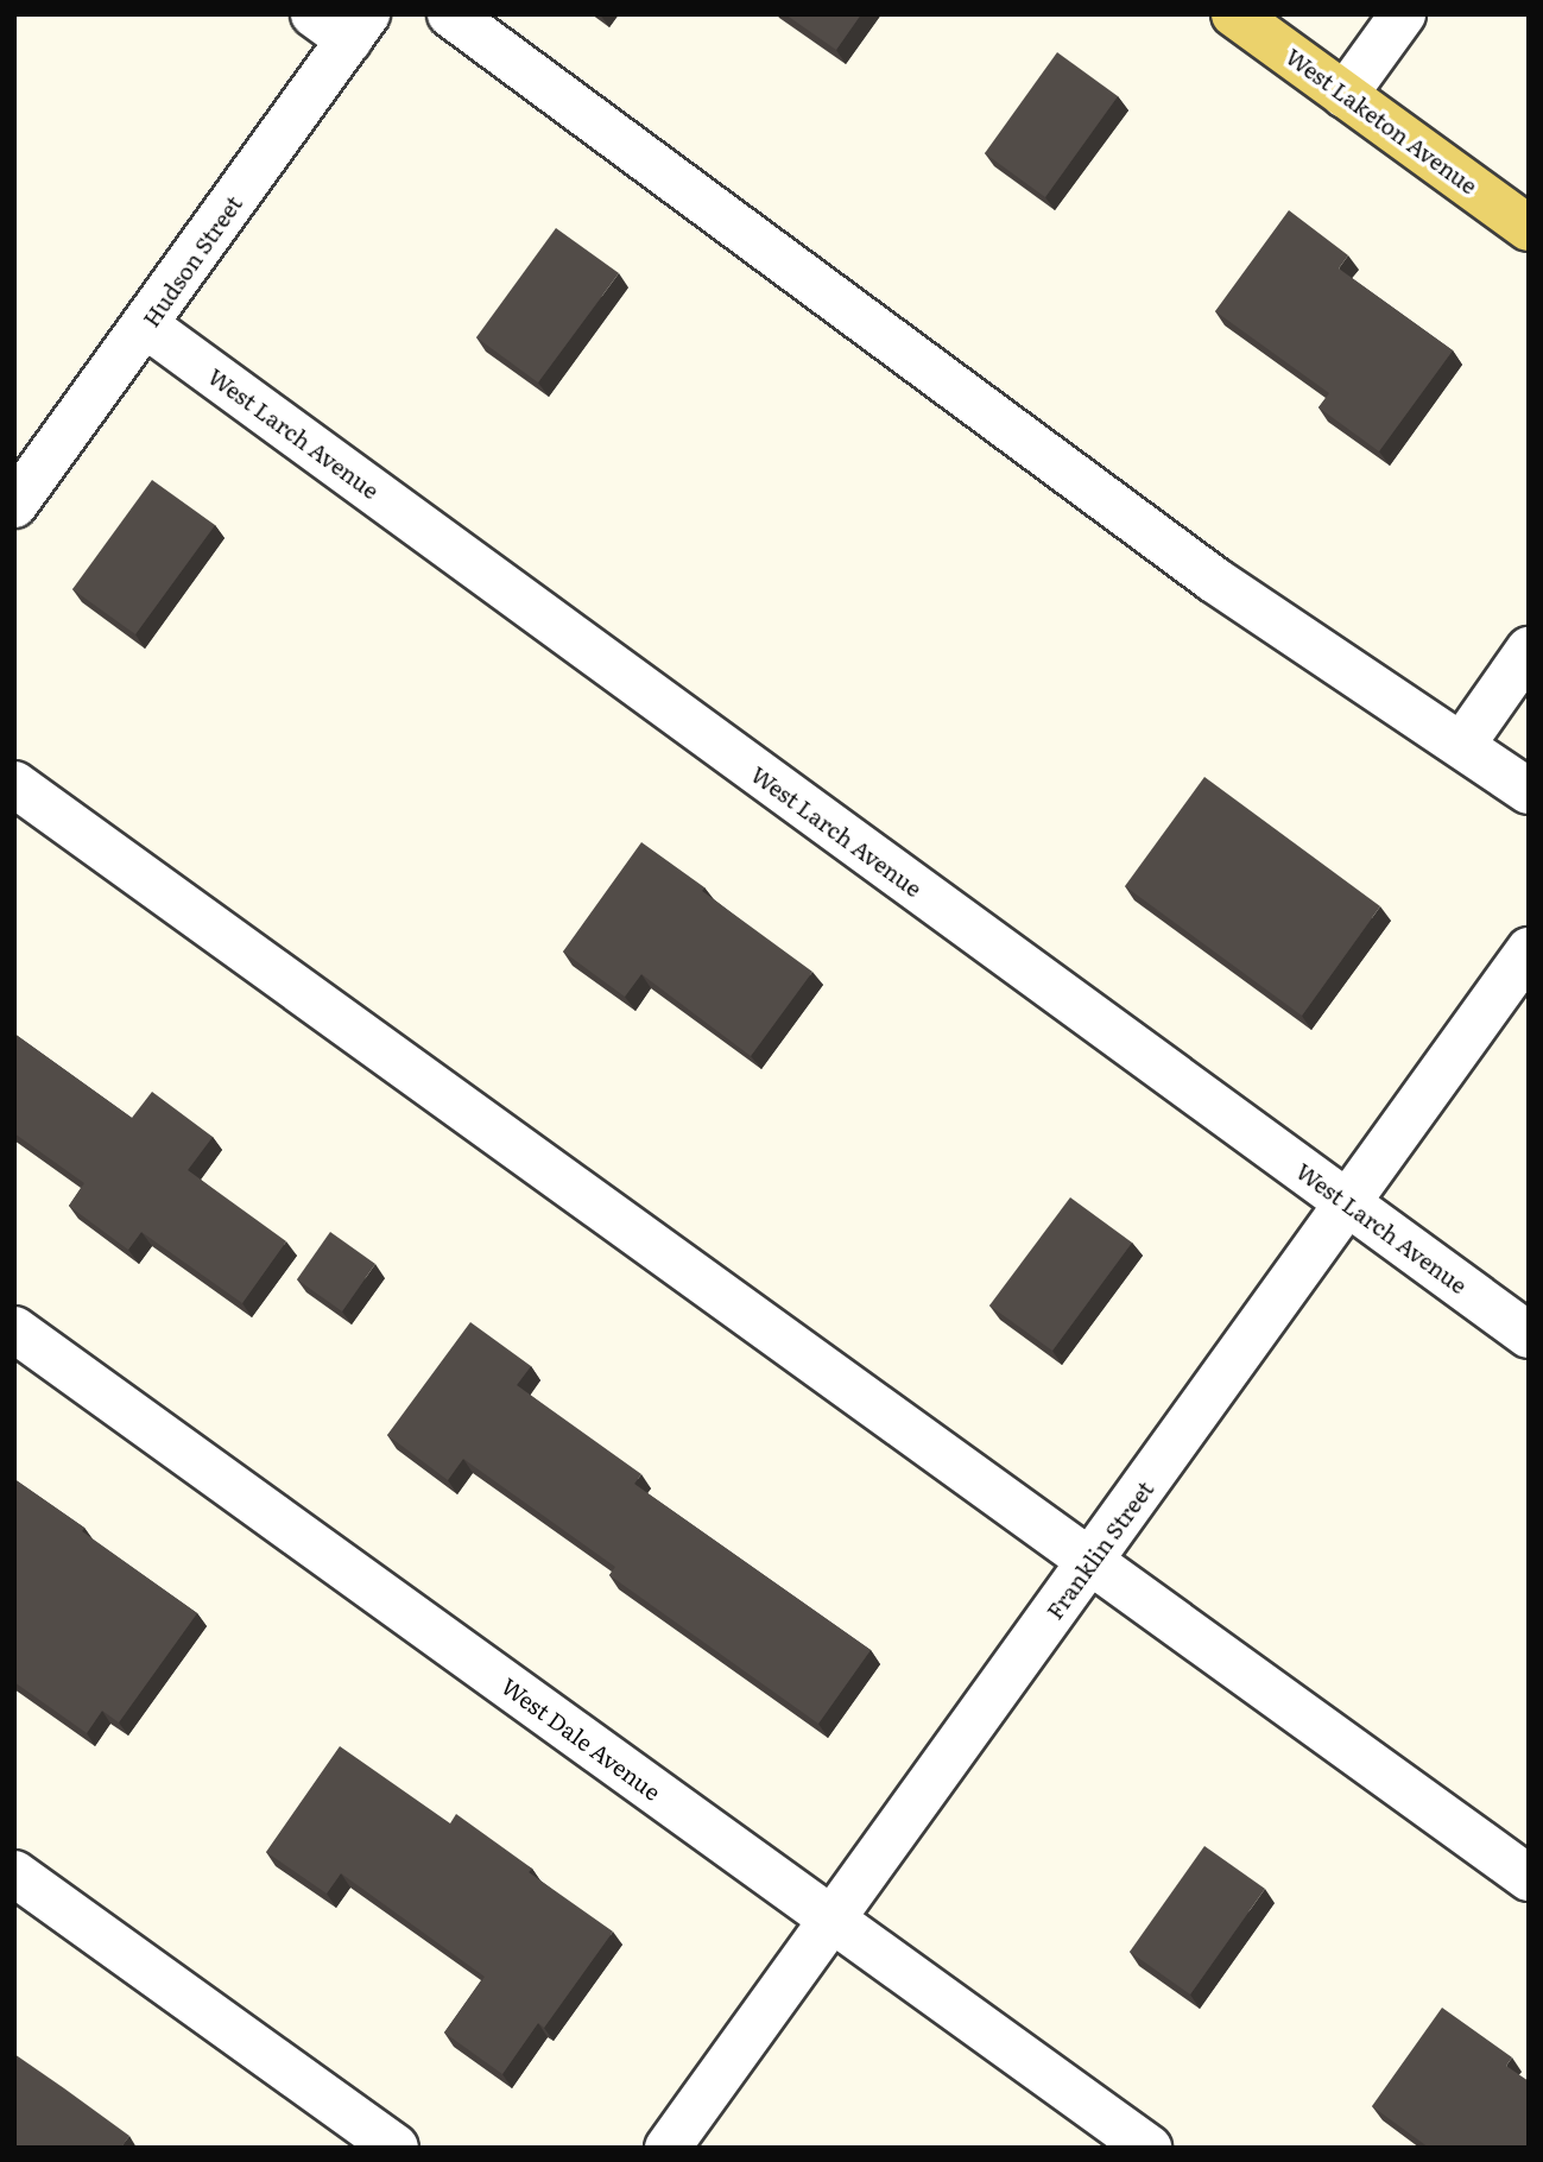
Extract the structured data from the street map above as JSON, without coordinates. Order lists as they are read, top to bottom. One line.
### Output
{"streets":{"main road":["West Laketon Avenue"],"street":["Hudson Street","West Larch Avenue","Franklin Street","West Dale Avenue"]},"crossings":[["Hudson Street","West Larch Avenue"],["West Larch Avenue","Franklin Street"],["Franklin Street","West Dale Avenue"]]}
